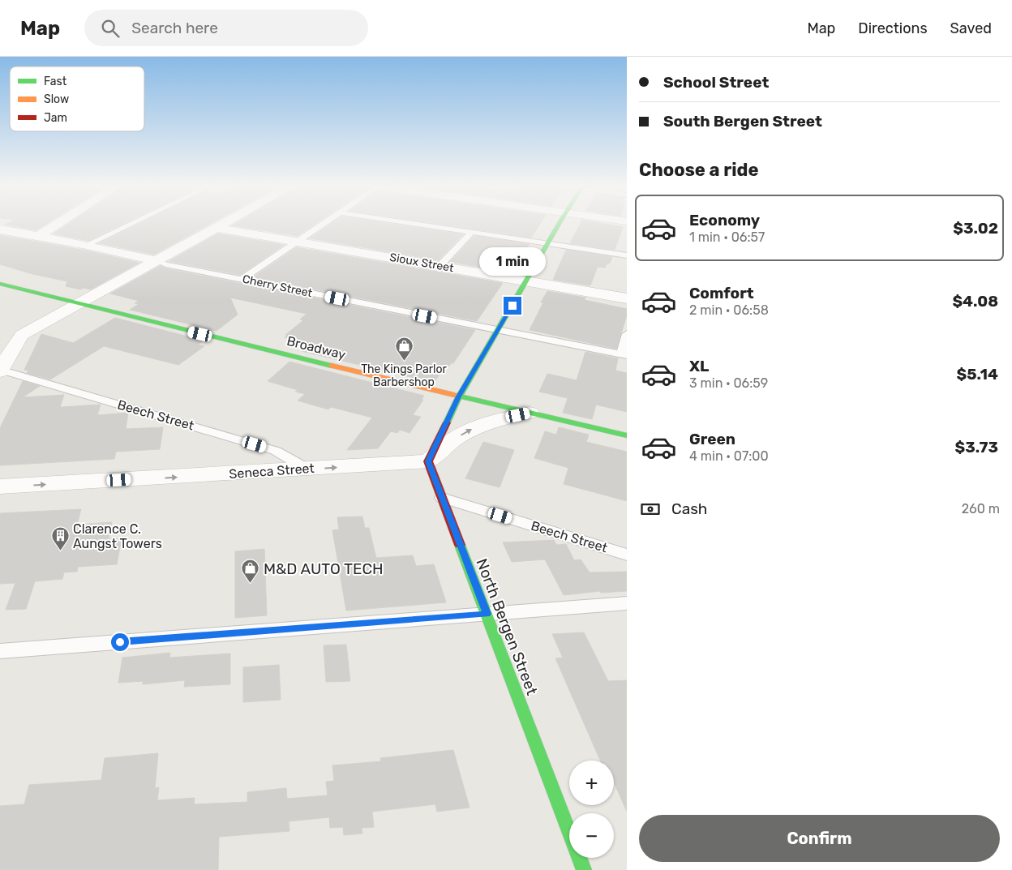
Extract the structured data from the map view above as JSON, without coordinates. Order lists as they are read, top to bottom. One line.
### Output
{"streets":{"street":["Sioux Street","Cherry Street","Broadway","Seneca Street","North Bergen Street"],"lane":["Beech Street"]},"crossings":[["Beech Street","Seneca Street"],["Beech Street","North Bergen Street"],["Seneca Street","North Bergen Street"]],"places":{"shop":["The Kings Parlor Barbershop","M&D AUTO TECH"],"building":["Clarence C. Aungst Towers"]},"legend":["Fast","Slow","Jam"],"page":{"header":"Map","search":"Search here","nav":["Map","Directions","Saved"],"banner":["School Street","South Bergen Street"],"heading":"Choose a ride","list":[{"name":"Economy","note":"1 min · 06:57","value":"$3.02"},{"name":"Comfort","note":"2 min · 06:58","value":"$4.08"},{"name":"XL","note":"3 min · 06:59","value":"$5.14"},{"name":"Green","note":"4 min · 07:00","value":"$3.73"}],"bubble":"1 min","pay":["Cash","260 m"],"map_buttons":["+","−"],"buttons":"Confirm"}}
